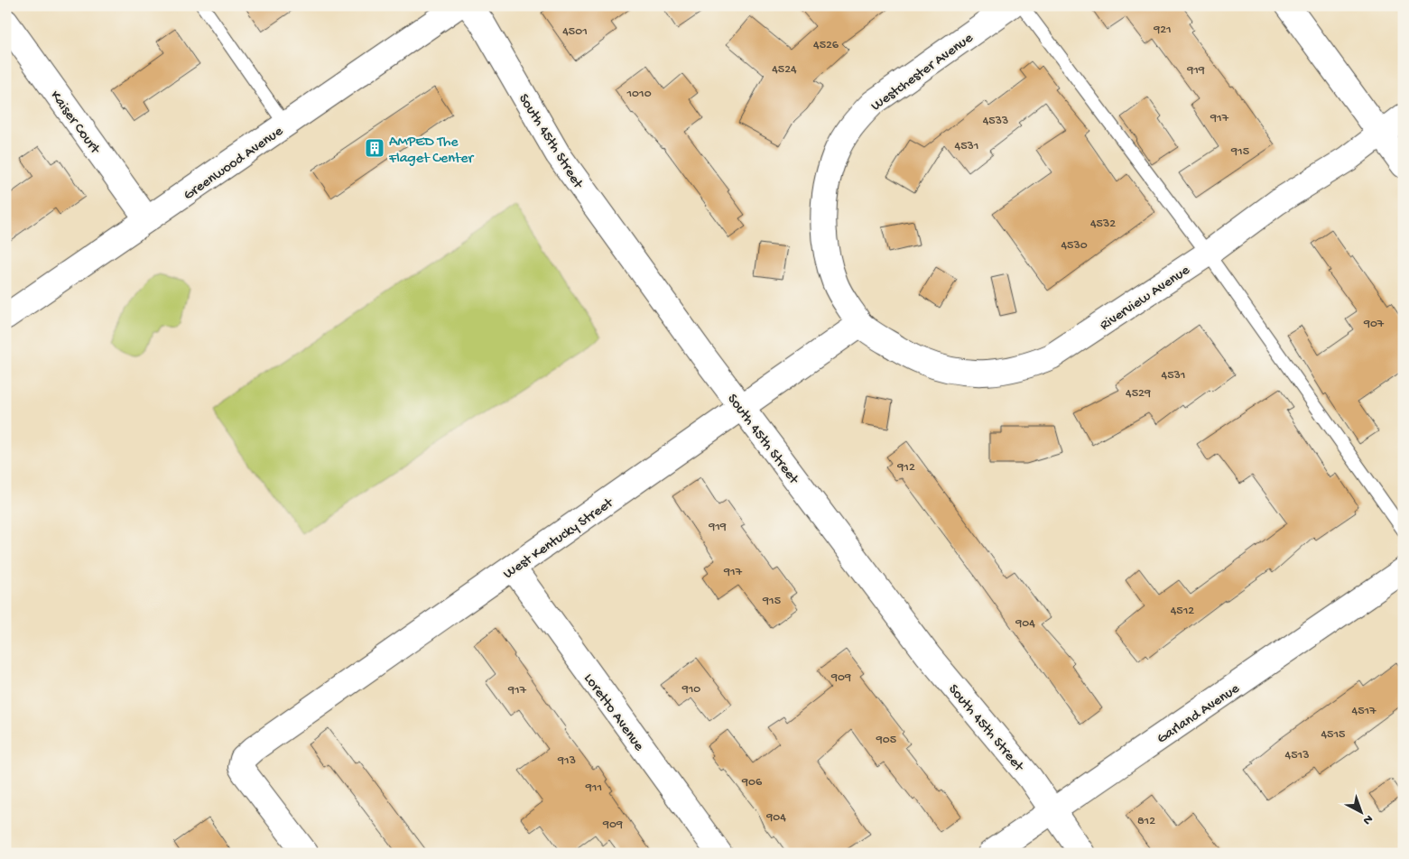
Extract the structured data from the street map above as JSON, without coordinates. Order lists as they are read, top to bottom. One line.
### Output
{"streets":{"street":["Westchester Avenue","Kaiser Court","South 45th Street","Greenwood Avenue","Riverview Avenue","West Kentucky Street","Loretto Avenue","Garland Avenue"]},"crossings":[["Westchester Avenue","Riverview Avenue"],["Westchester Avenue","West Kentucky Street"],["Kaiser Court","Greenwood Avenue"],["South 45th Street","West Kentucky Street"],["South 45th Street","Garland Avenue"],["Riverview Avenue","West Kentucky Street"],["West Kentucky Street","Loretto Avenue"]],"places":{"building":["AMPED The Flaget Center"]},"house_numbers":["921","4501","4526","4524","919","1010","917","4533","4531","915","4532","4530","907","4531","4529","912","919","917","915","4512","904","909","910","917","4517","4515","905","4513","913","906","911","904","812","909"],"north":"bottom right"}
